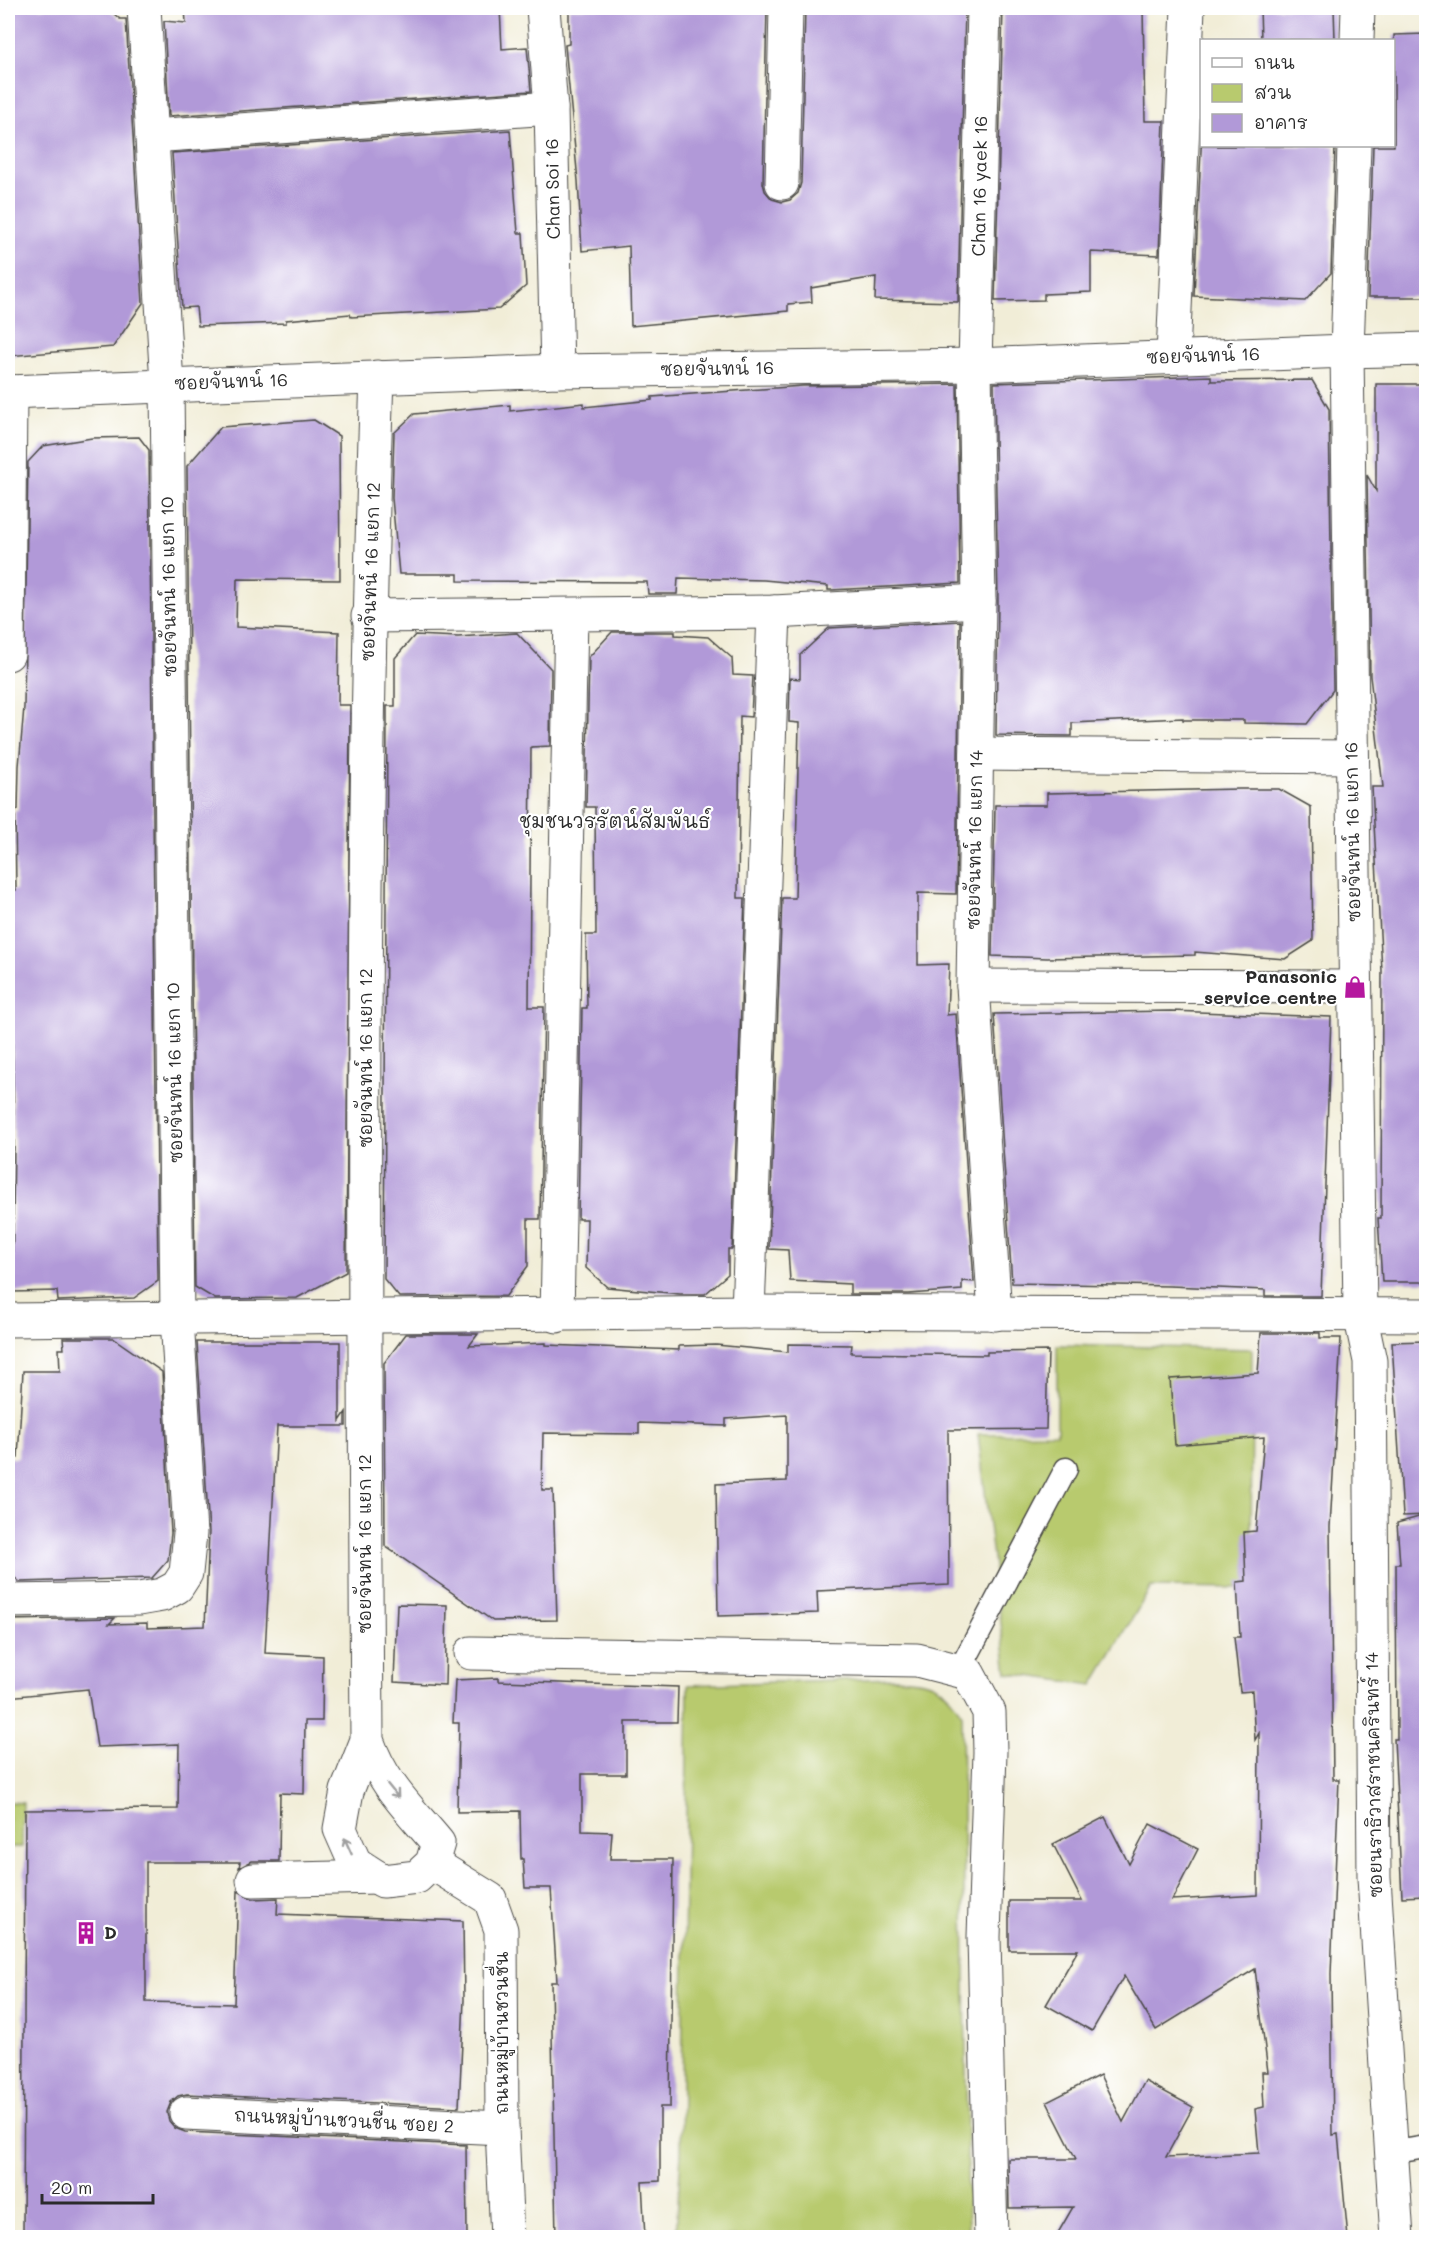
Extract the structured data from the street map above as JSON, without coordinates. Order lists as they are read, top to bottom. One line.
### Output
{"streets":{"street":["Chan 16 yaek 16","Chan Soi 16","ซอยจันทน์ 16","ซอยจันทน์ 16 แยก 12","ซอยจันทน์ 16 แยก 10","ซอยจันทน์ 16 แยก 16","ซอยจันทน์ 16 แยก 14","ซอยนราธิวาสราชนครินทร์ 14","ถนนหมู่บ้านชวนชื่น","ถนนหมู่บ้านชวนชื่น ซอย 2"]},"crossings":[["Chan 16 yaek 16","ซอยจันทน์ 16"],["Chan 16 yaek 16","ซอยจันทน์ 16 แยก 14"],["Chan Soi 16","ซอยจันทน์ 16"],["ซอยจันทน์ 16","ซอยจันทน์ 16 แยก 12"],["ซอยจันทน์ 16","ซอยจันทน์ 16 แยก 10"],["ซอยจันทน์ 16","ซอยจันทน์ 16 แยก 16"],["ซอยจันทน์ 16","ซอยจันทน์ 16 แยก 14"],["ซอยจันทน์ 16 แยก 16","ซอยนราธิวาสราชนครินทร์ 14"],["ถนนหมู่บ้านชวนชื่น","ถนนหมู่บ้านชวนชื่น ซอย 2"]],"districts":["ชุมชนวรรัตน์สัมพันธ์"],"places":{"shop":["Panasonic service centre"],"building":["D"]},"legend":["ถนน","สวน","อาคาร"],"scale_bar":"20 m"}
